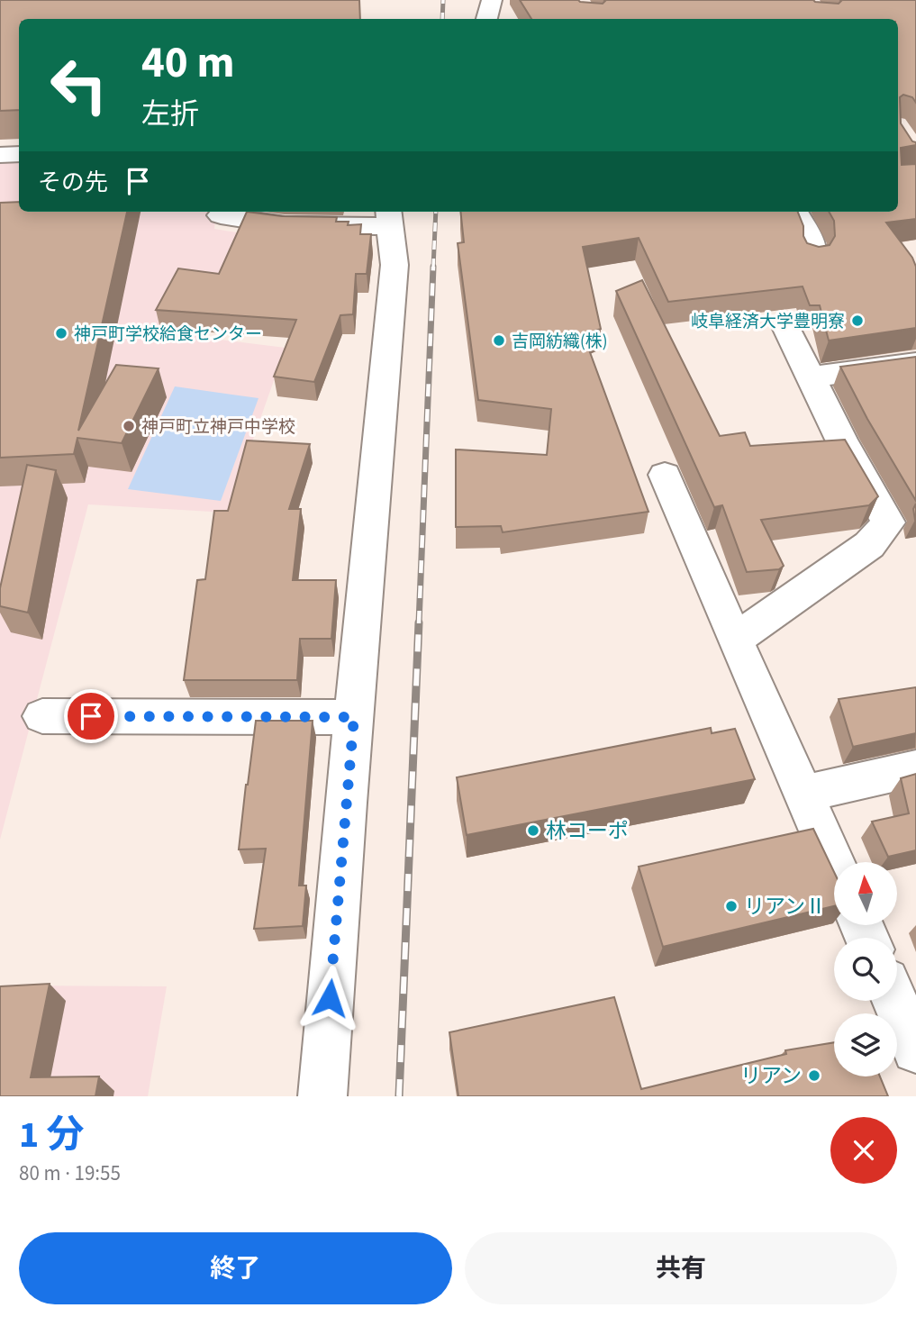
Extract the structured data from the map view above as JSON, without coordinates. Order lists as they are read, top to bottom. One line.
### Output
{"places":["岐阜経済大学豊明寮","神戸町学校給食センター","吉岡紡織(株)","神戸町立神戸中学校","林コーポ","リアンⅡ","リアン"],"north":"top","page":{"turn":["40 m","左折"],"then":"その先","heading":["1 分","80 m · 19:55"],"buttons":["終了","共有"]}}
